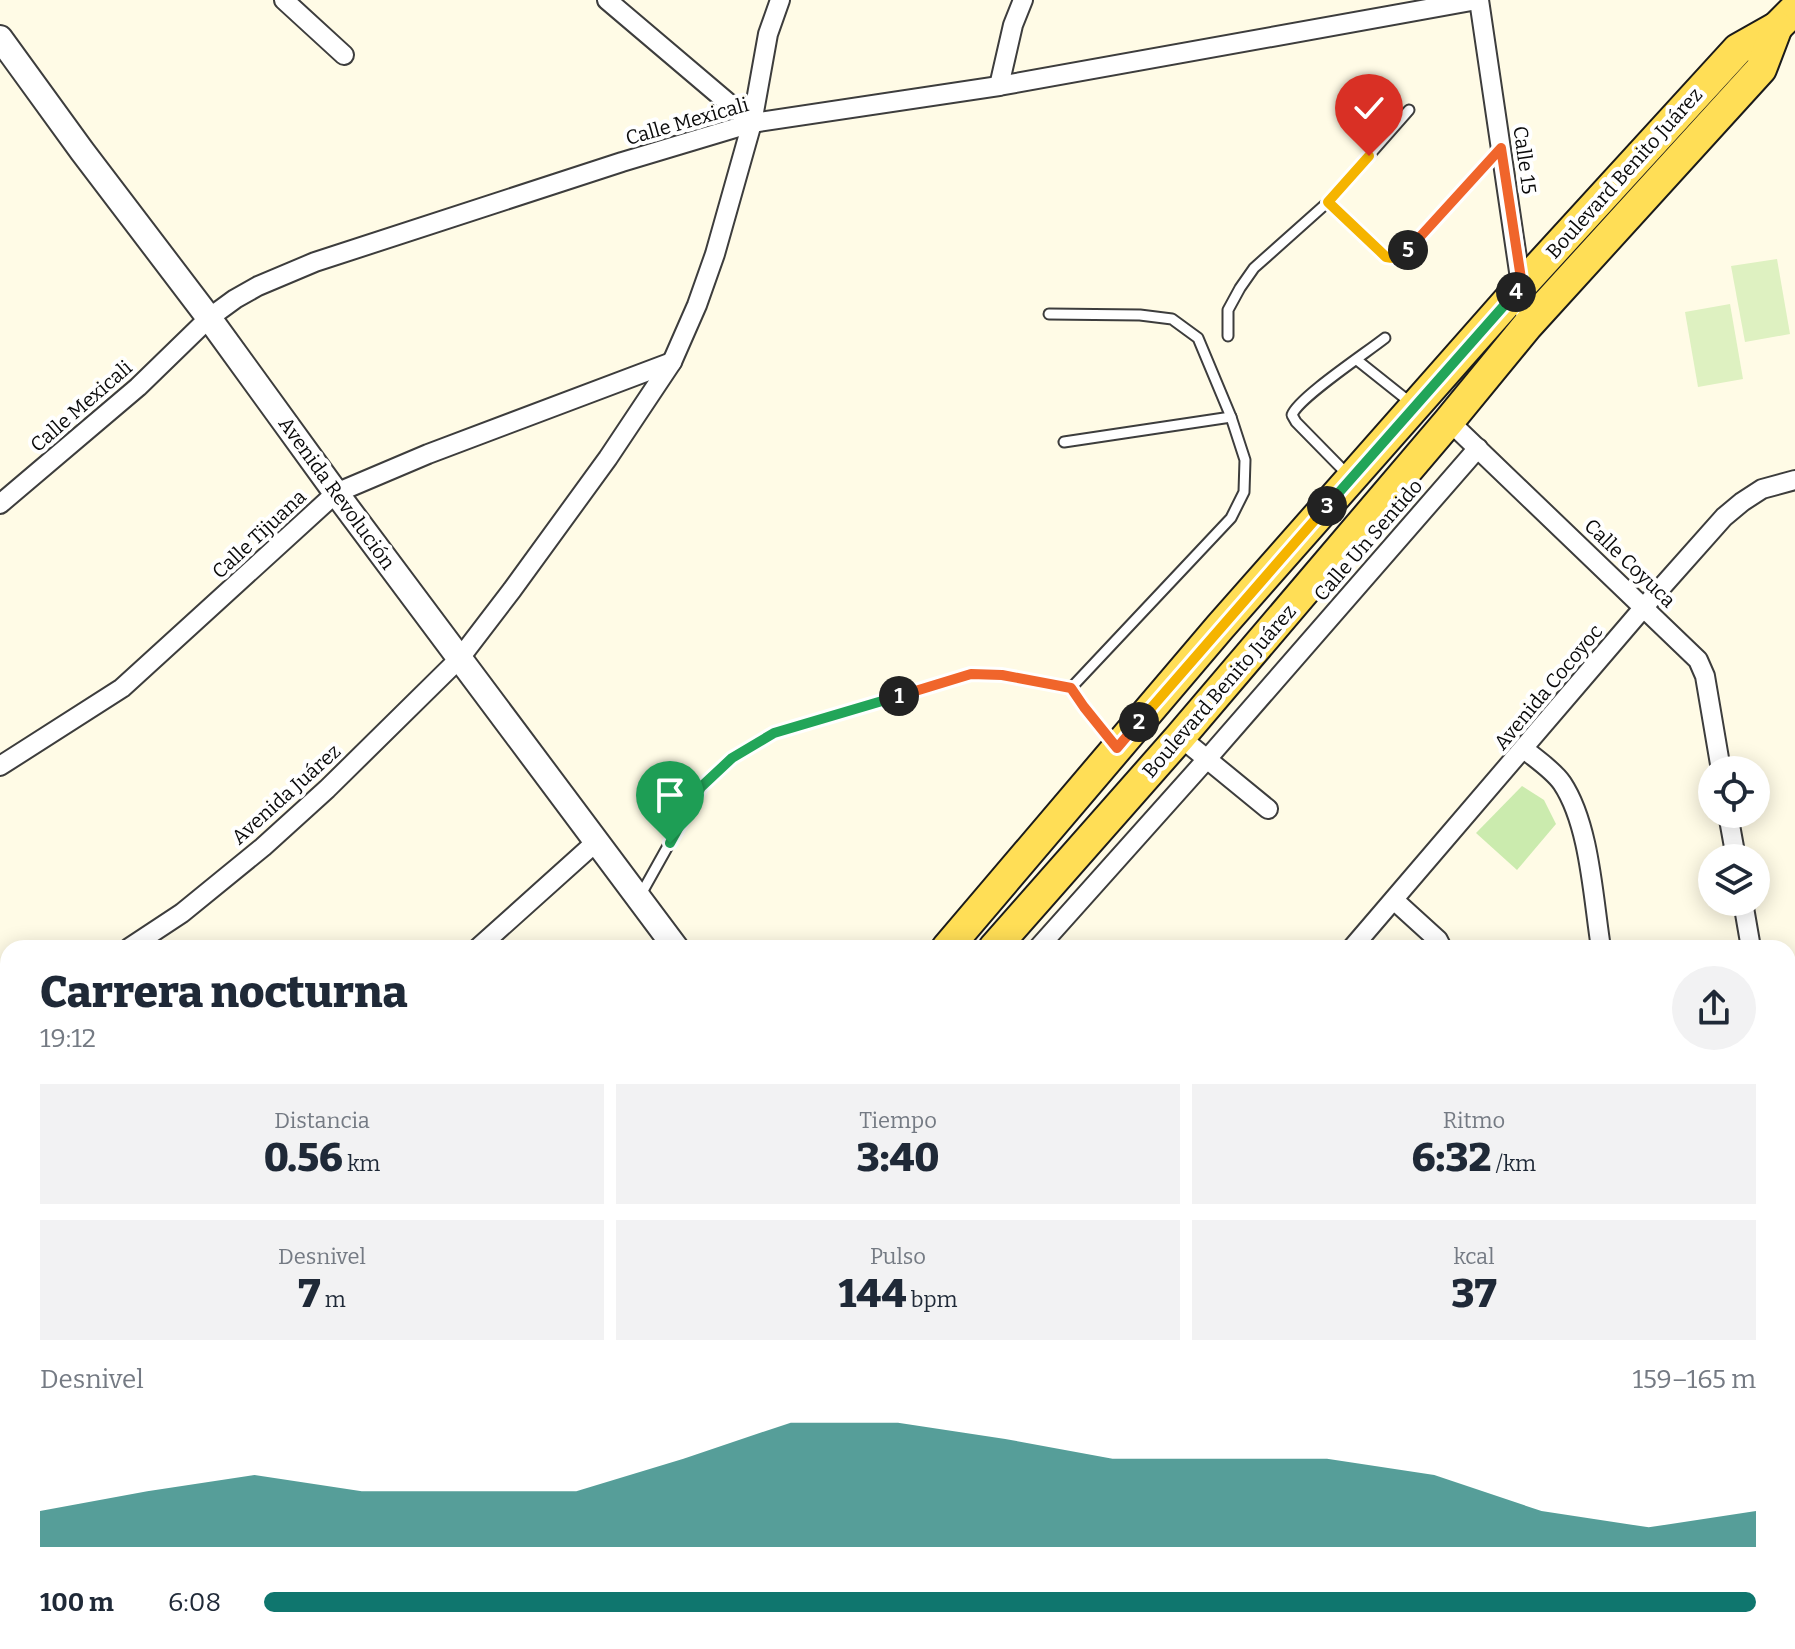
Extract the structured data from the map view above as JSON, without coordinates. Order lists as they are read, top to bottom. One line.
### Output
{"streets":{"main road":["Boulevard Benito Juárez"],"street":["Calle Mexicali","Calle 15","Avenida Revolución","Calle Tijuana","Calle Un Sentido","Calle Coyuca","Avenida Cocoyoc","Avenida Juárez"]},"crossings":[["Calle Mexicali","Calle 15"],["Calle Mexicali","Avenida Revolución"],["Calle Mexicali","Avenida Juárez"],["Calle 15","Boulevard Benito Juárez"],["Boulevard Benito Juárez","Calle Coyuca"],["Avenida Revolución","Calle Tijuana"],["Avenida Revolución","Avenida Juárez"],["Calle Tijuana","Avenida Juárez"],["Calle Un Sentido","Calle Coyuca"],["Calle Coyuca","Avenida Cocoyoc"]],"page":{"pins":["5","4","3","1","2"],"heading":["Carrera nocturna","19:12"],"stats":[["Distancia","0.56 km"],["Tiempo","3:40"],["Ritmo","6:32 /km"],["Desnivel","7 m"],["Pulso","144 bpm"],["kcal","37"]],"chart":["Desnivel","159–165 m"],"list":[{"name":"100 m","note":"6:08"}]}}
